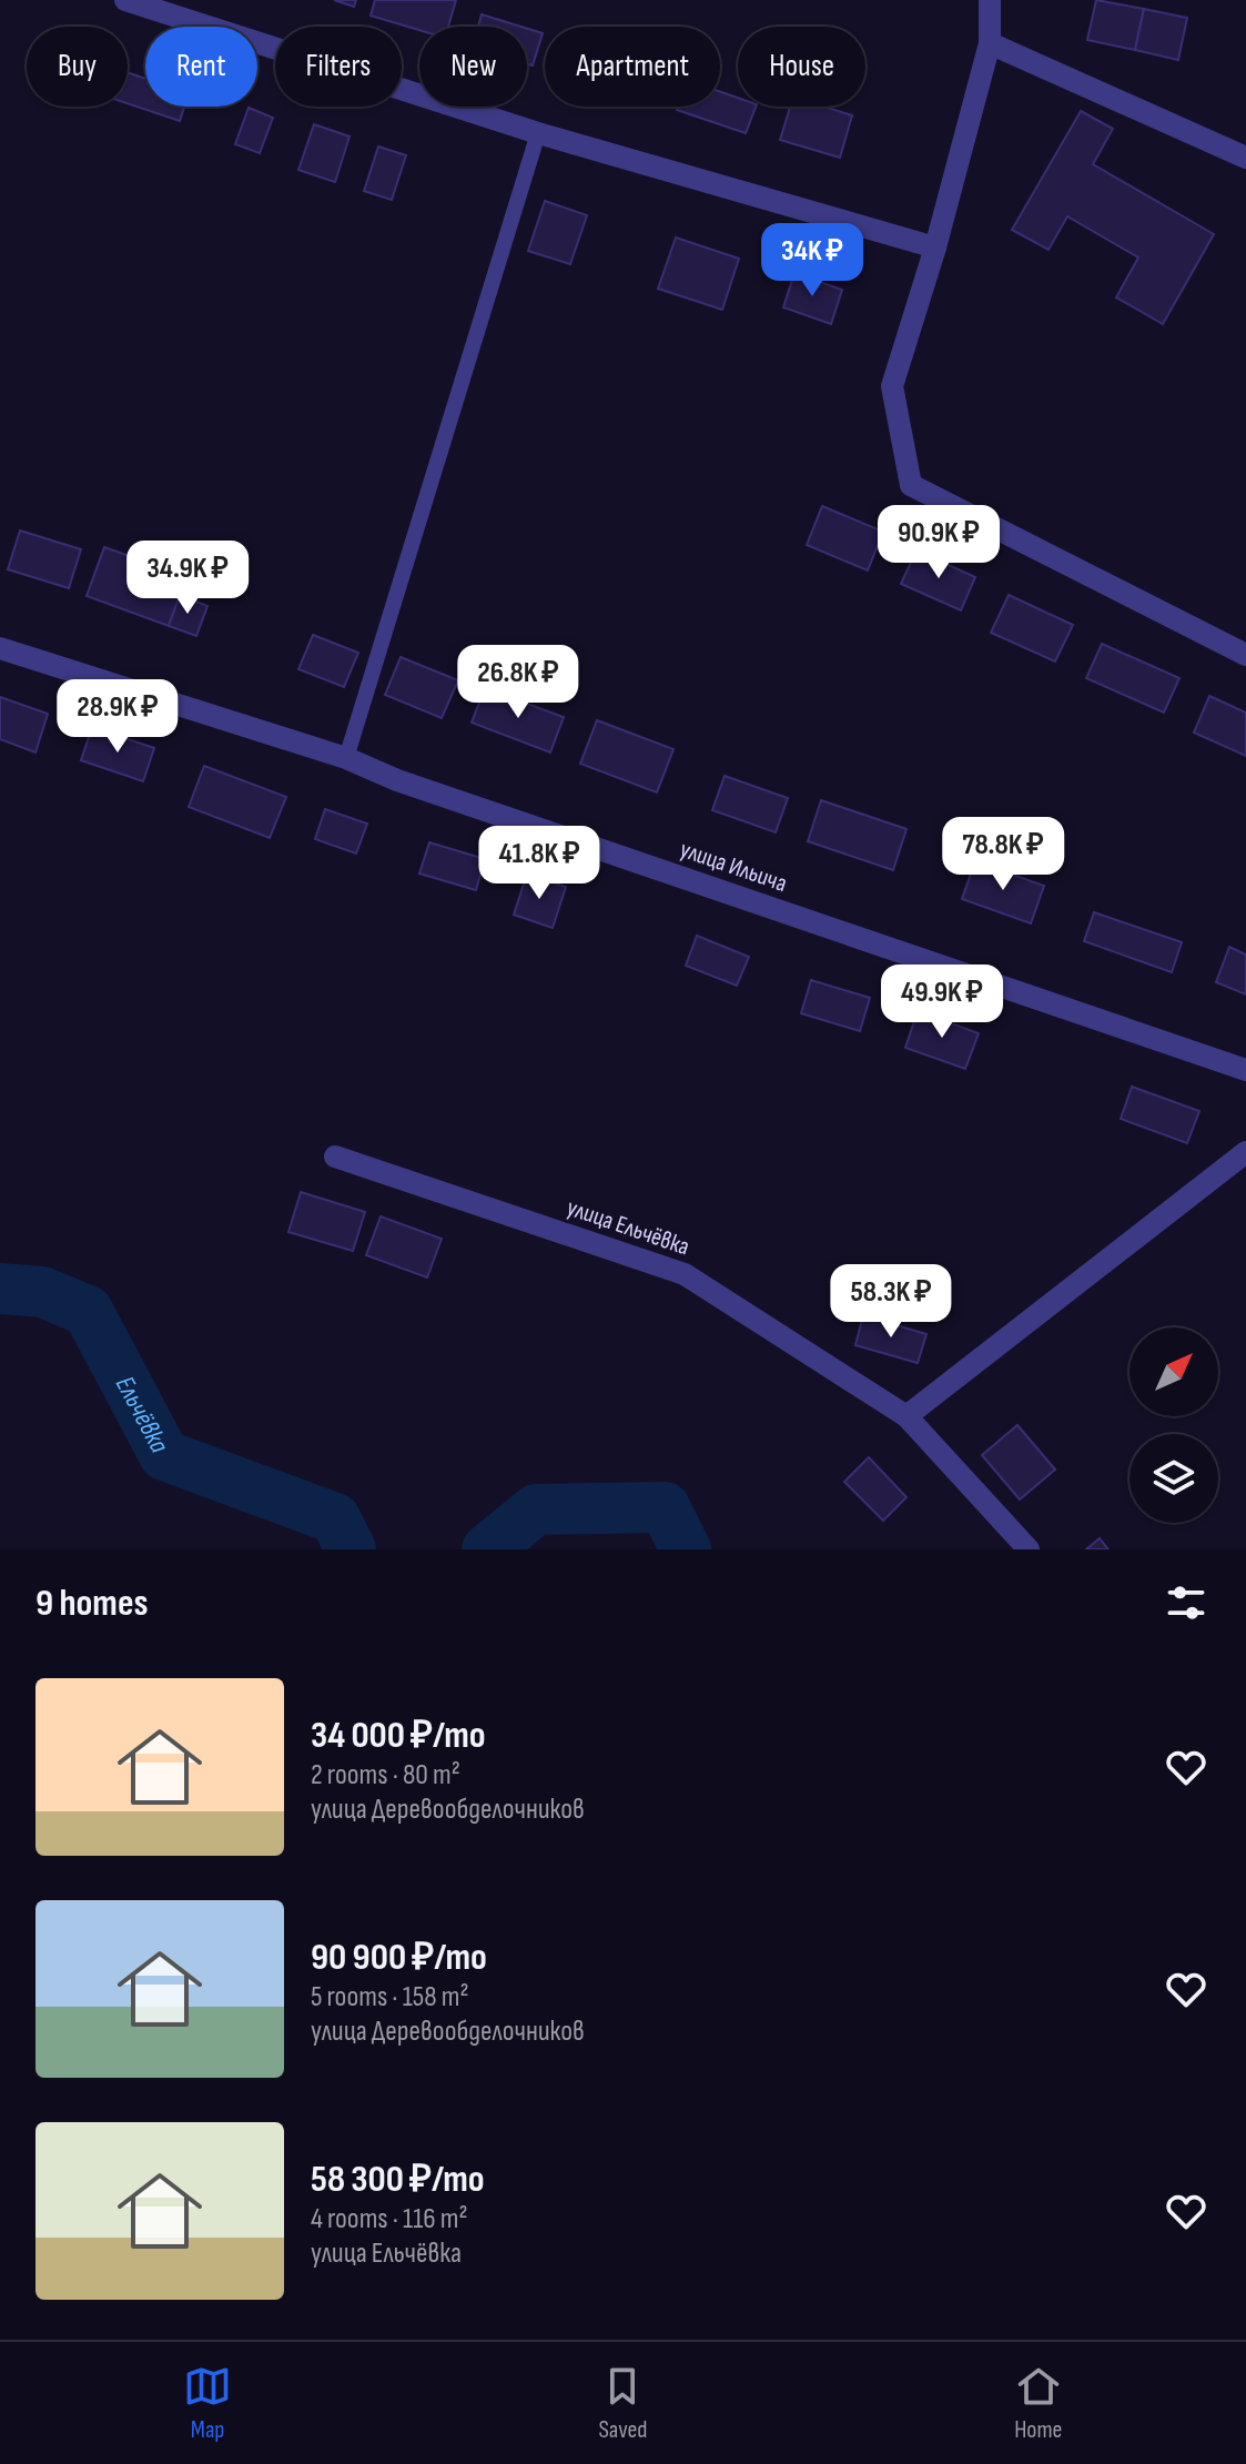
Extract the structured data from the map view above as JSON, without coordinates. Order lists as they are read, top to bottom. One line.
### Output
{"streets":{"street":["улица Ильича","улица Ельчёвка"]},"water":["Ельчёвка"],"north":"top right","page":{"chip":["Buy","Rent","Filters","New","Apartment","House"],"price":["34K ₽","90.9K ₽","34.9K ₽","26.8K ₽","28.9K ₽","78.8K ₽","41.8K ₽","49.9K ₽","58.3K ₽"],"heading":"9 homes","list":[{"name":"34 000 ₽/mo","note":"2 rooms · 80 m² · улица Деревообделочников"},{"name":"90 900 ₽/mo","note":"5 rooms · 158 m² · улица Деревообделочников"},{"name":"58 300 ₽/mo","note":"4 rooms · 116 m² · улица Ельчёвка"}],"tabs":["Map","Saved","Home"]}}
